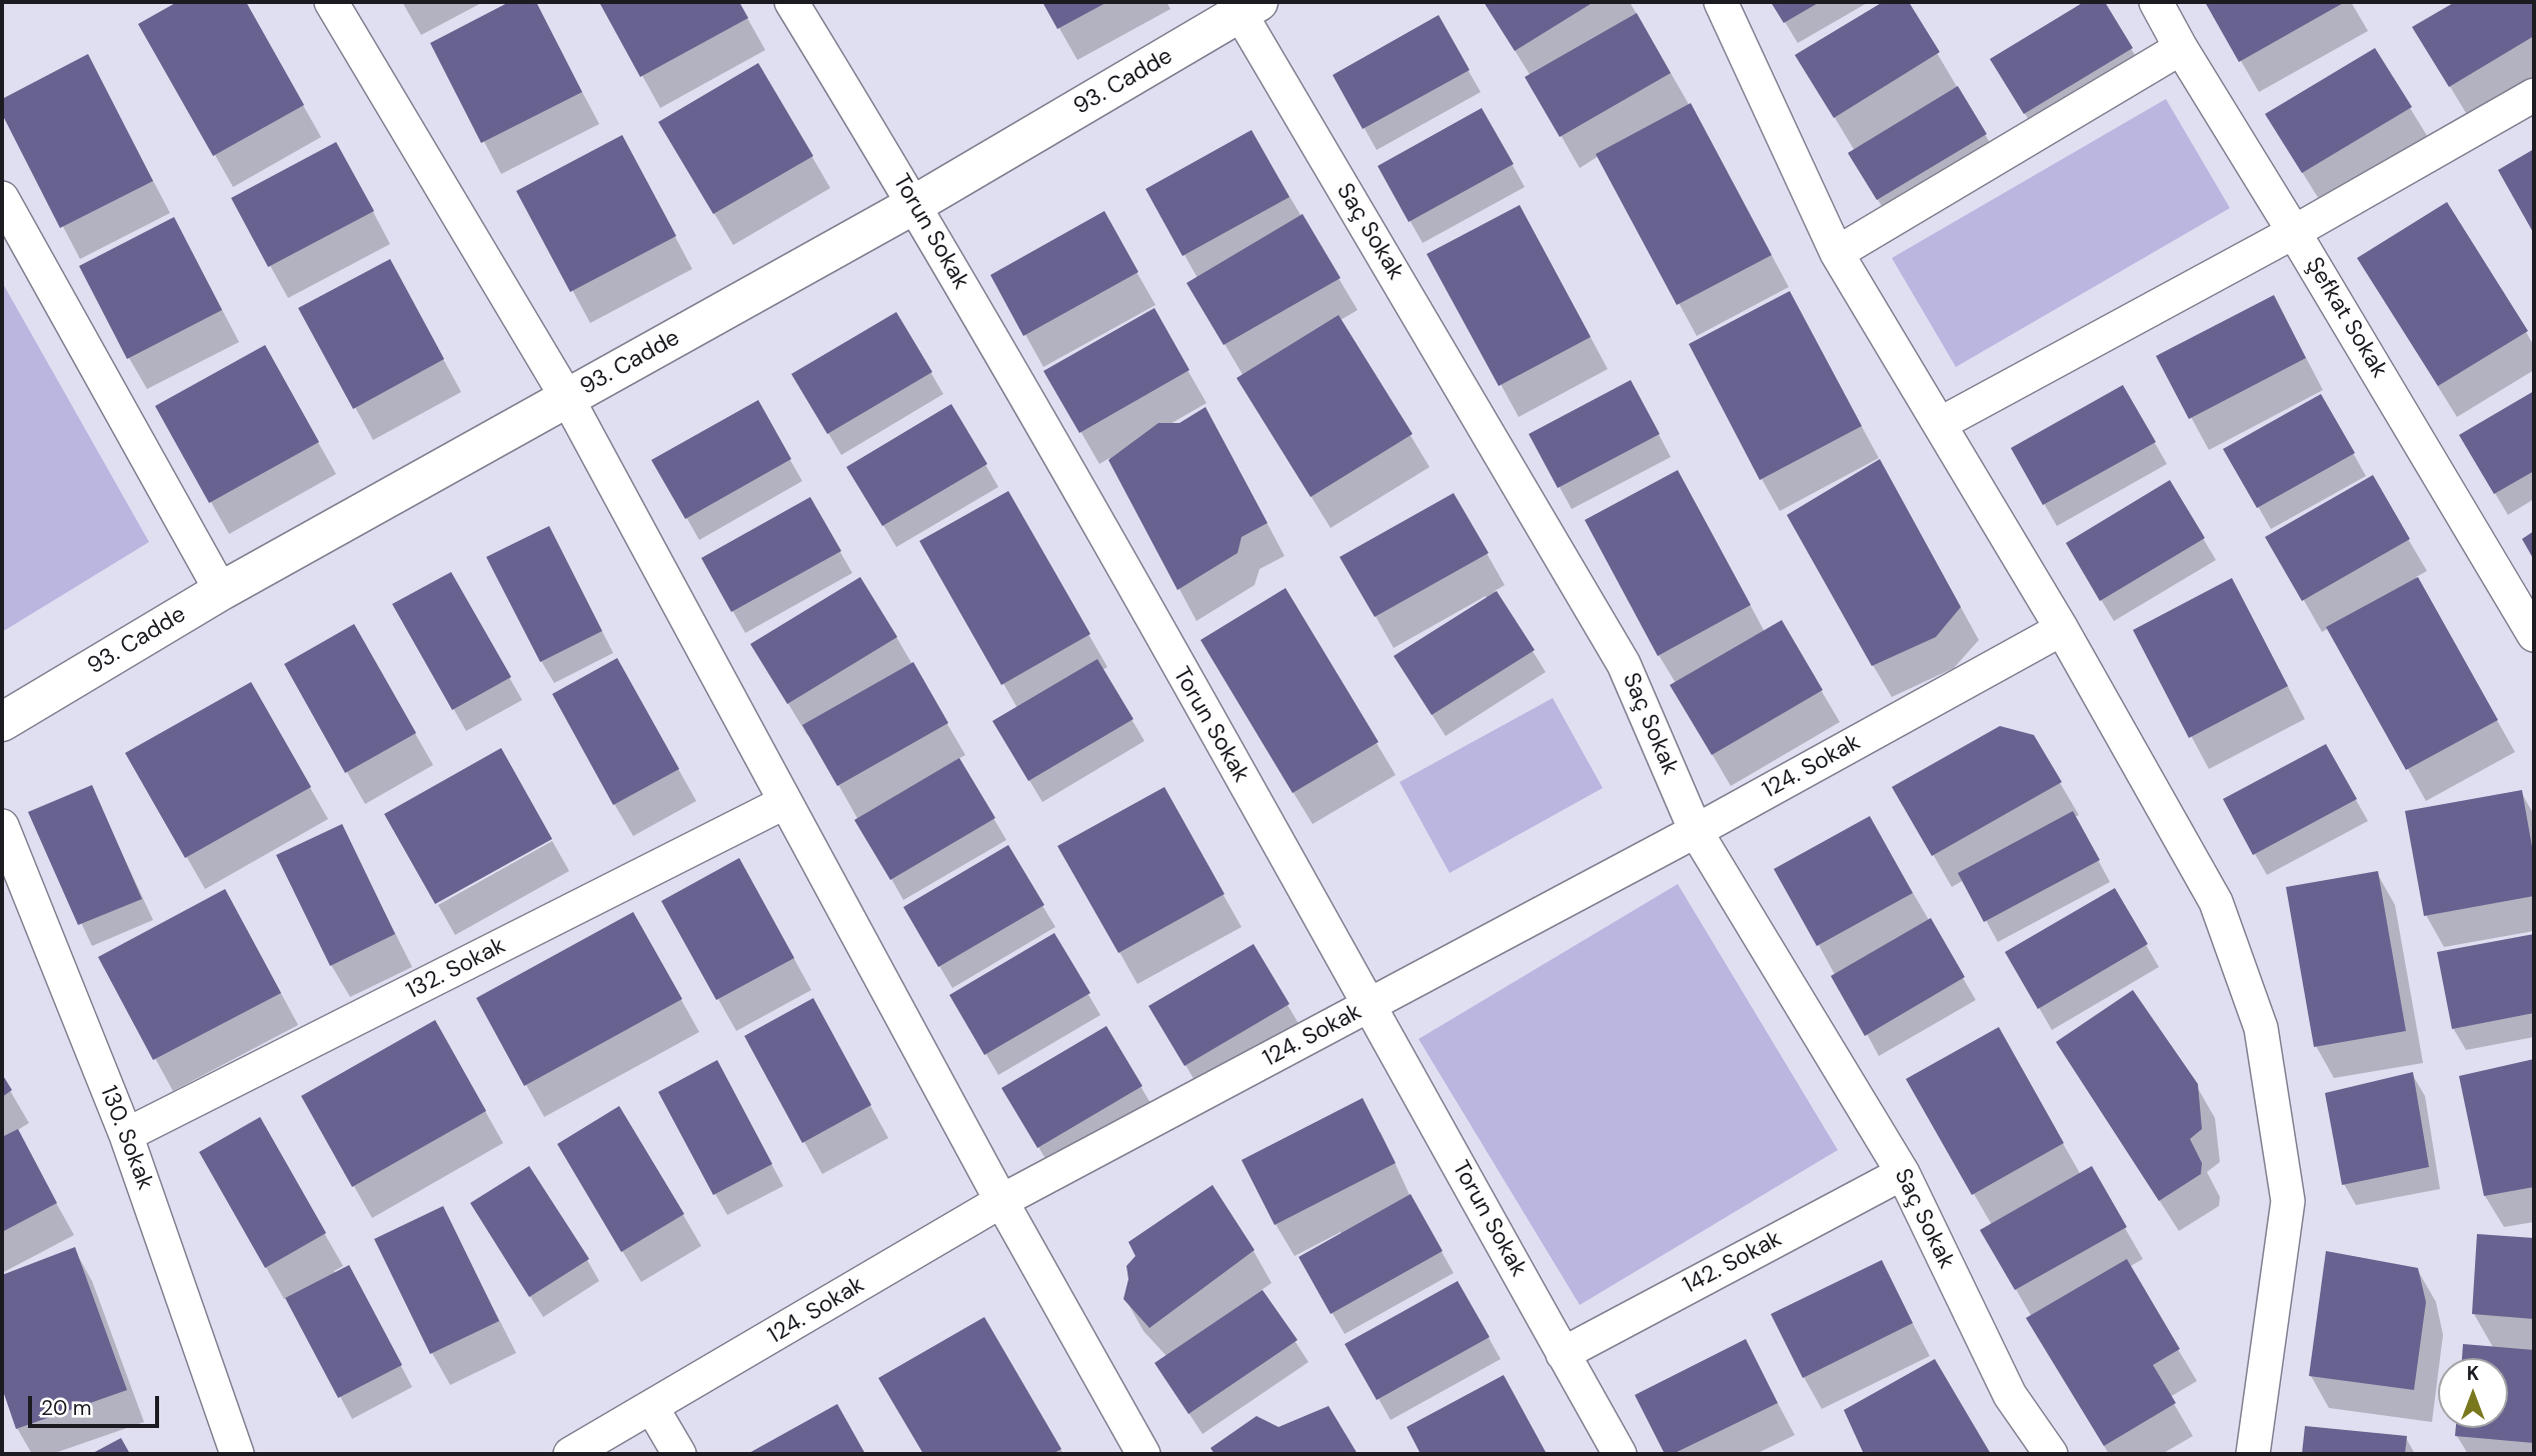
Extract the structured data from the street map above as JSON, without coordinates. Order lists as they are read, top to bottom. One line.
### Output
{"streets":{"main road":["93. Cadde"],"street":["Torun Sokak","Saç Sokak","Şefkat Sokak","124. Sokak","132. Sokak","130. Sokak","142. Sokak"]},"crossings":[["93. Cadde","Torun Sokak"],["93. Cadde","Saç Sokak"],["Torun Sokak","124. Sokak"],["Torun Sokak","142. Sokak"],["Saç Sokak","124. Sokak"],["Saç Sokak","142. Sokak"],["132. Sokak","130. Sokak"]],"scale_bar":"20 m","north":"top"}
